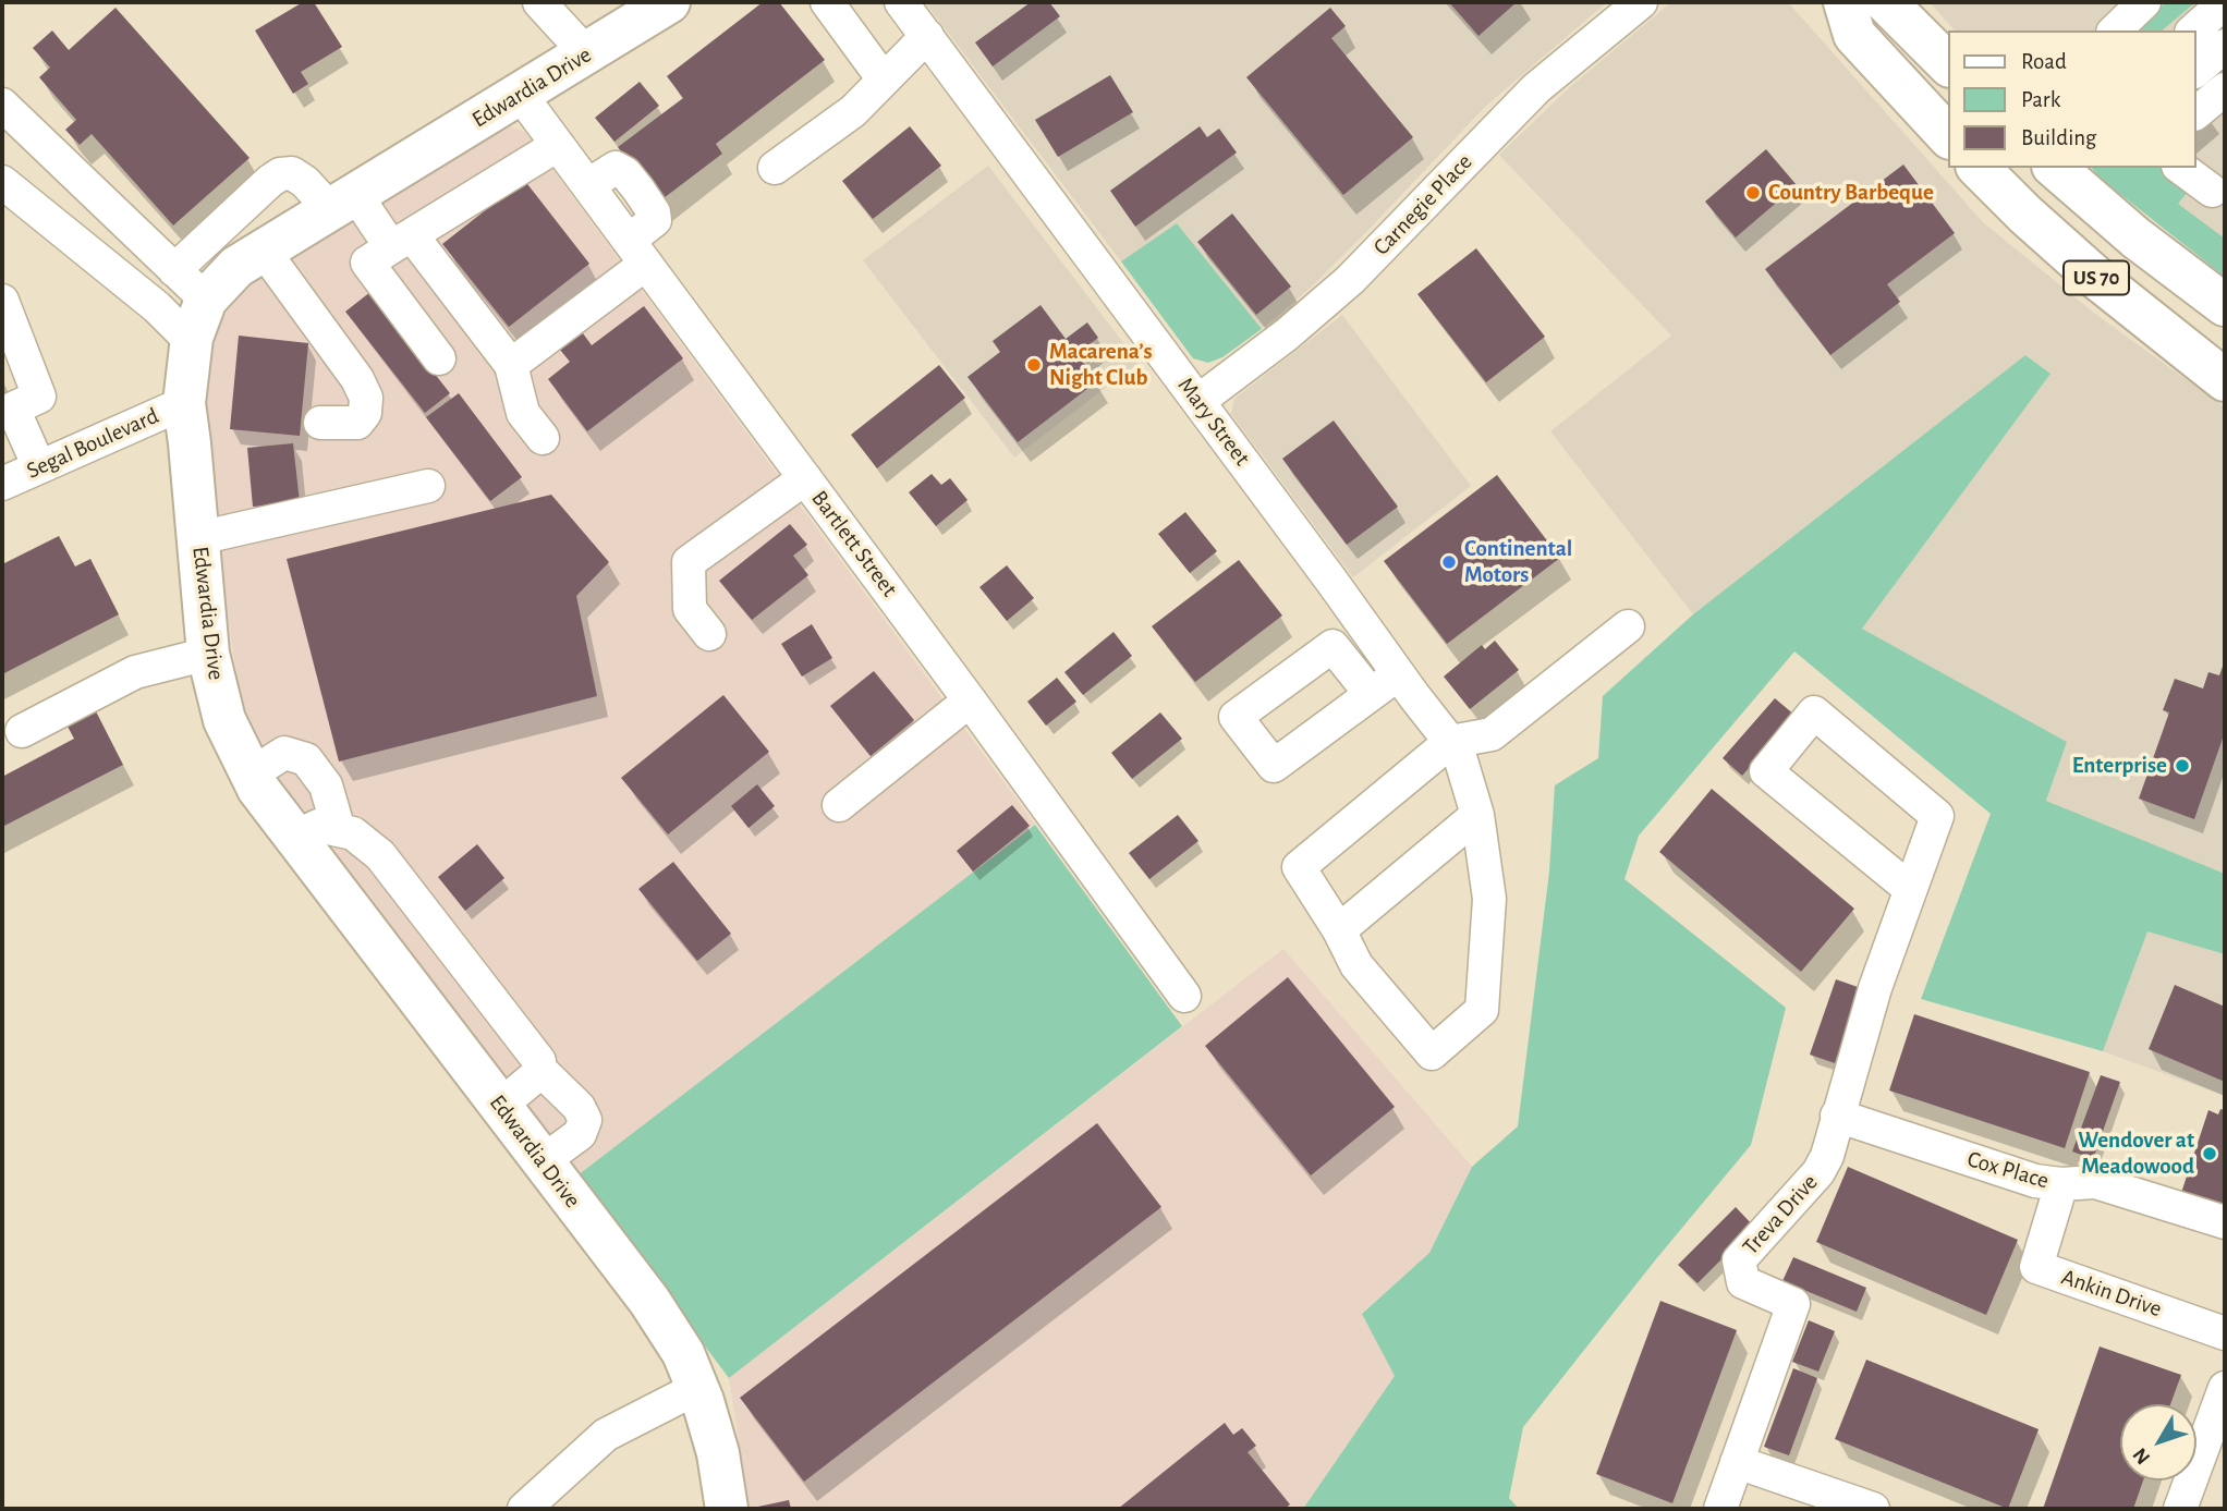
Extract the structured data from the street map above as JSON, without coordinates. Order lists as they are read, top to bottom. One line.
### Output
{"streets":{"main road":["Edwardia Drive","US 70"],"street":["Carnegie Place","Mary Street","Segal Boulevard","Bartlett Street","Cox Place","Treva Drive","Ankin Drive"]},"crossings":[["Edwardia Drive","Segal Boulevard"],["Edwardia Drive","Bartlett Street"],["Carnegie Place","Mary Street"],["Cox Place","Treva Drive"],["Cox Place","Ankin Drive"]],"places":["Country Barbeque","Macarena’s Night Club","Continental Motors","Enterprise","Wendover at Meadowood"],"legend":["Road","Park","Building"],"north":"bottom left"}
